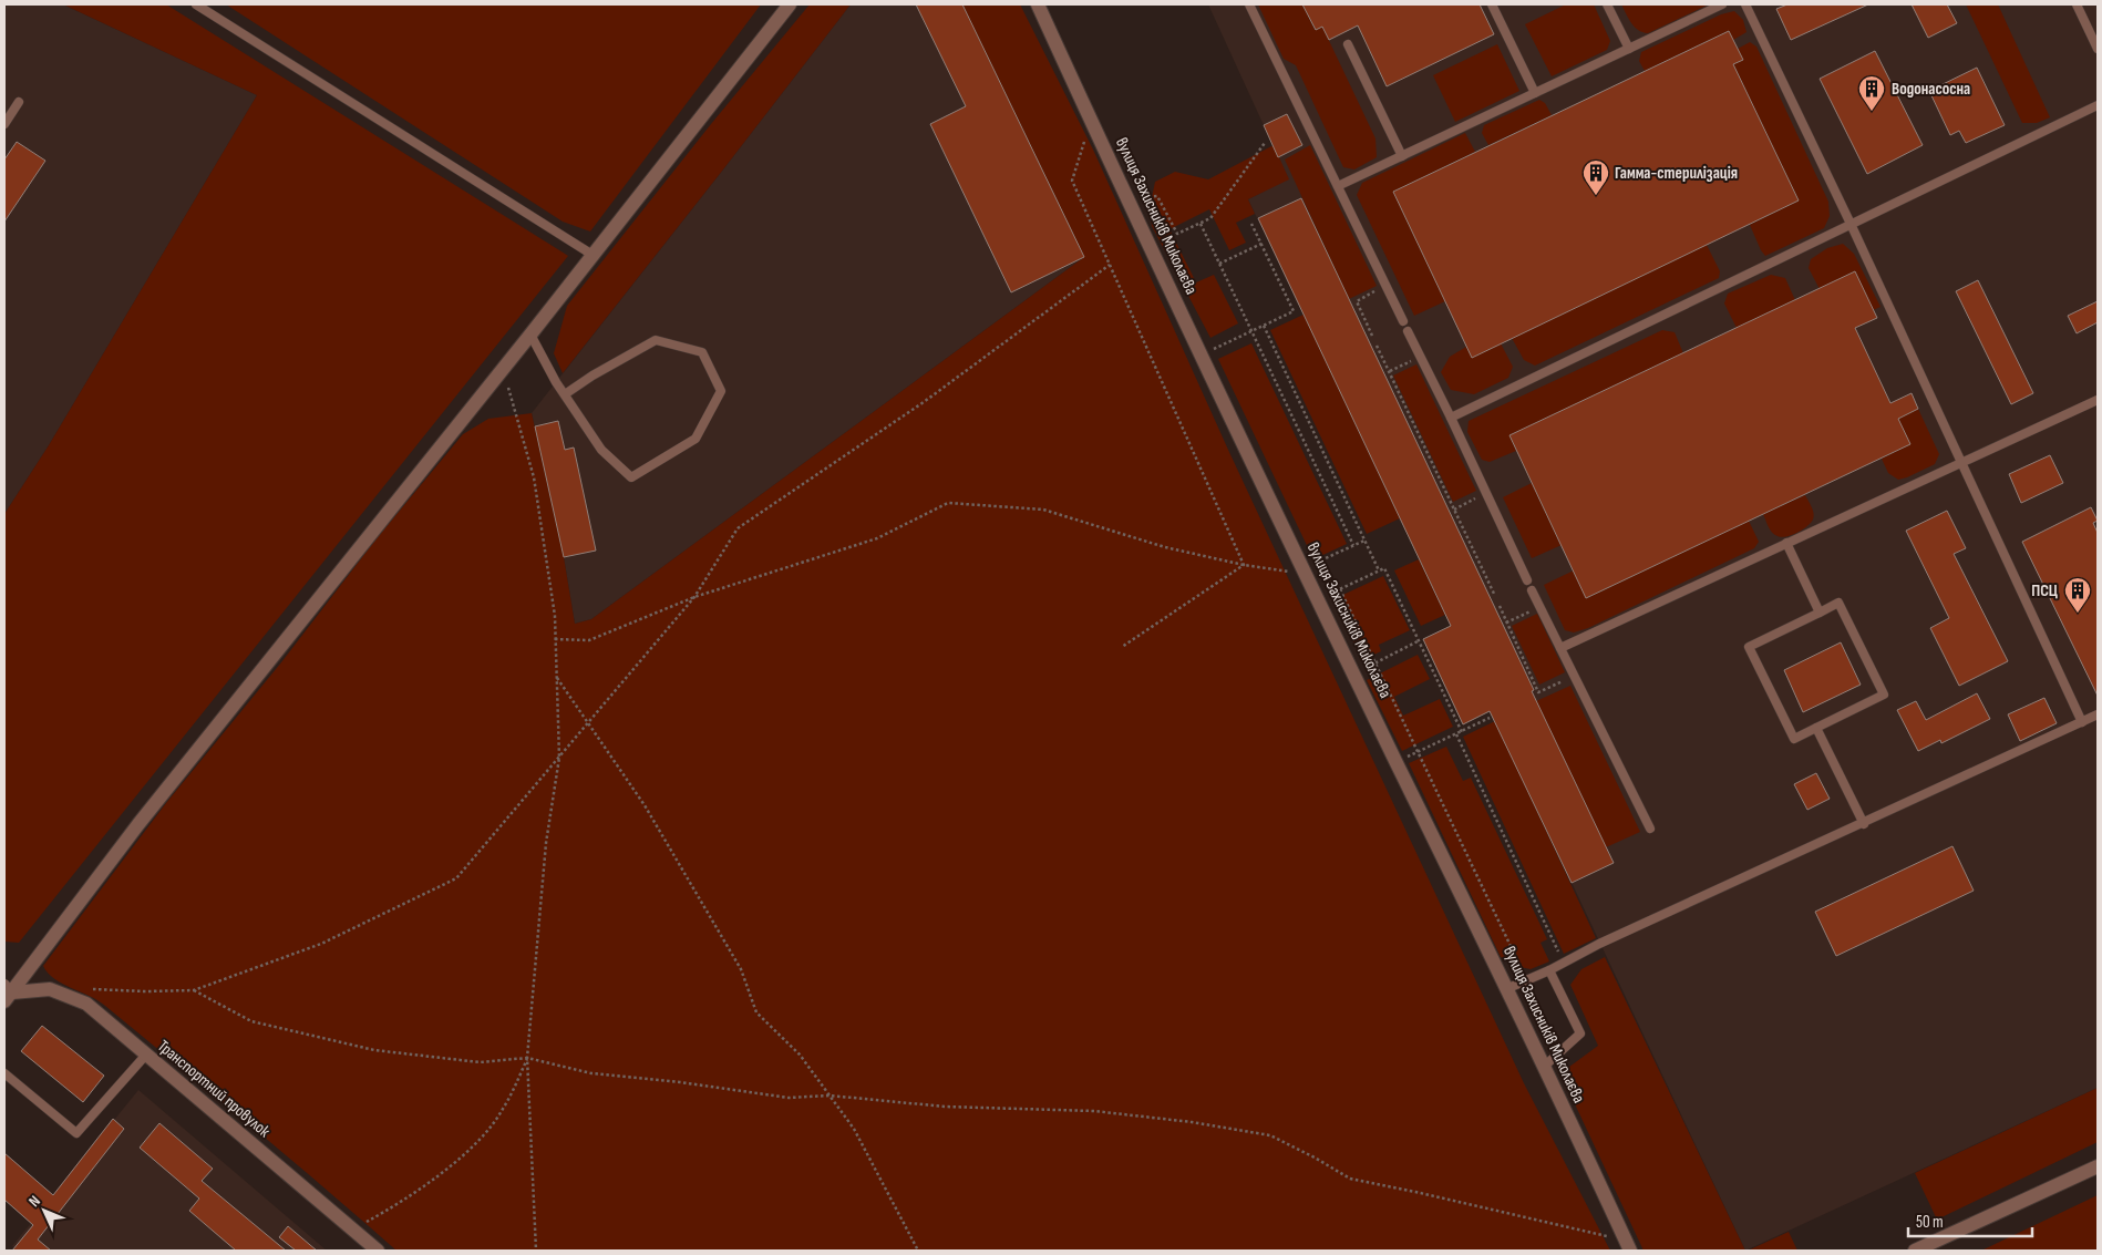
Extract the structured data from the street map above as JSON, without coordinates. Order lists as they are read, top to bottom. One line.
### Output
{"streets":{"street":["вулиця Захисників Миколаєва","Транспортний провулок"]},"places":{"building":["Водонасосна","Гамма-стерилізація","ПСЦ"]},"scale_bar":"50 m","north":"top left"}
